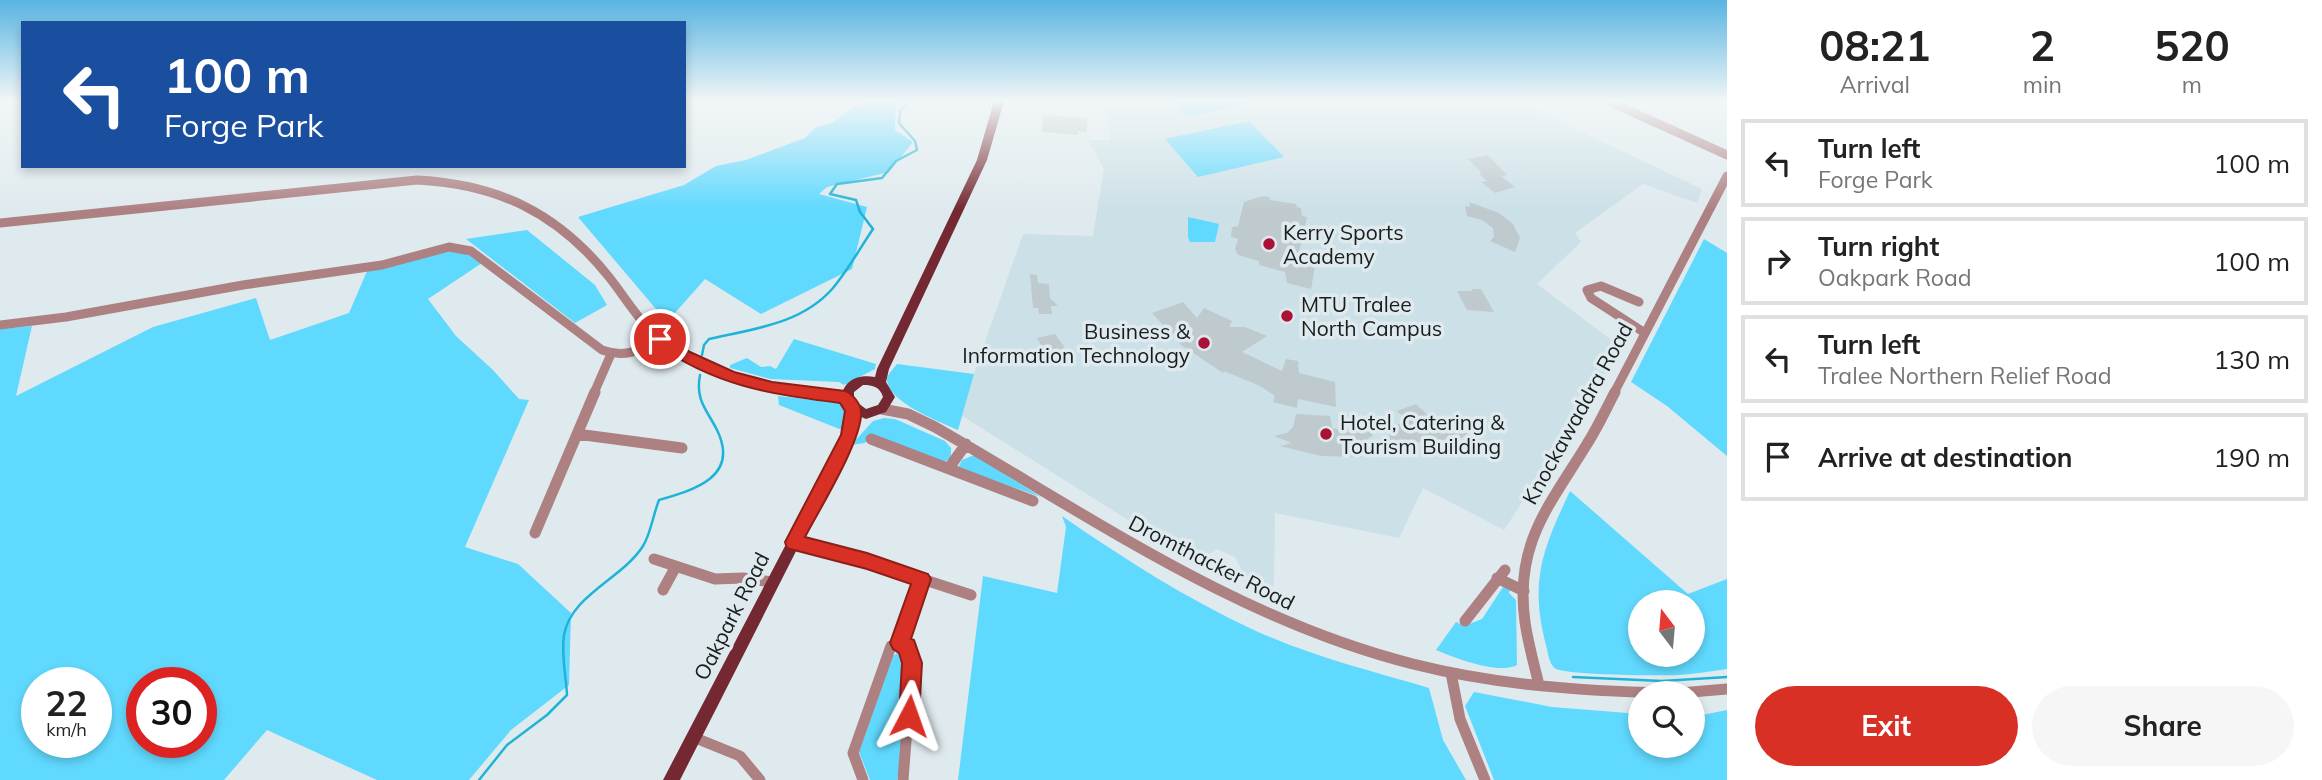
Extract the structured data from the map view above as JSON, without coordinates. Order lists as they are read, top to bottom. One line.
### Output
{"streets":{"main road":["Oakpark Road"],"street":["Knockawaddra Road","Dromthacker Road"]},"crossings":[["Knockawaddra Road","Dromthacker Road"]],"places":["Kerry Sports Academy","MTU Tralee North Campus","Business & Information Technology","Hotel, Catering & Tourism Building"],"north":"top","page":{"eta":["08:21","Arrival","2","min","520","m"],"turn":["100 m","Forge Park"],"list":[{"name":"Turn left","note":"Forge Park","value":"100 m"},{"name":"Turn right","note":"Oakpark Road","value":"100 m"},{"name":"Turn left","note":"Tralee Northern Relief Road","value":"130 m"},{"name":"Arrive at destination","value":"190 m"}],"speed":"22 km/h","limit":"30","buttons":["Exit","Share"]}}
